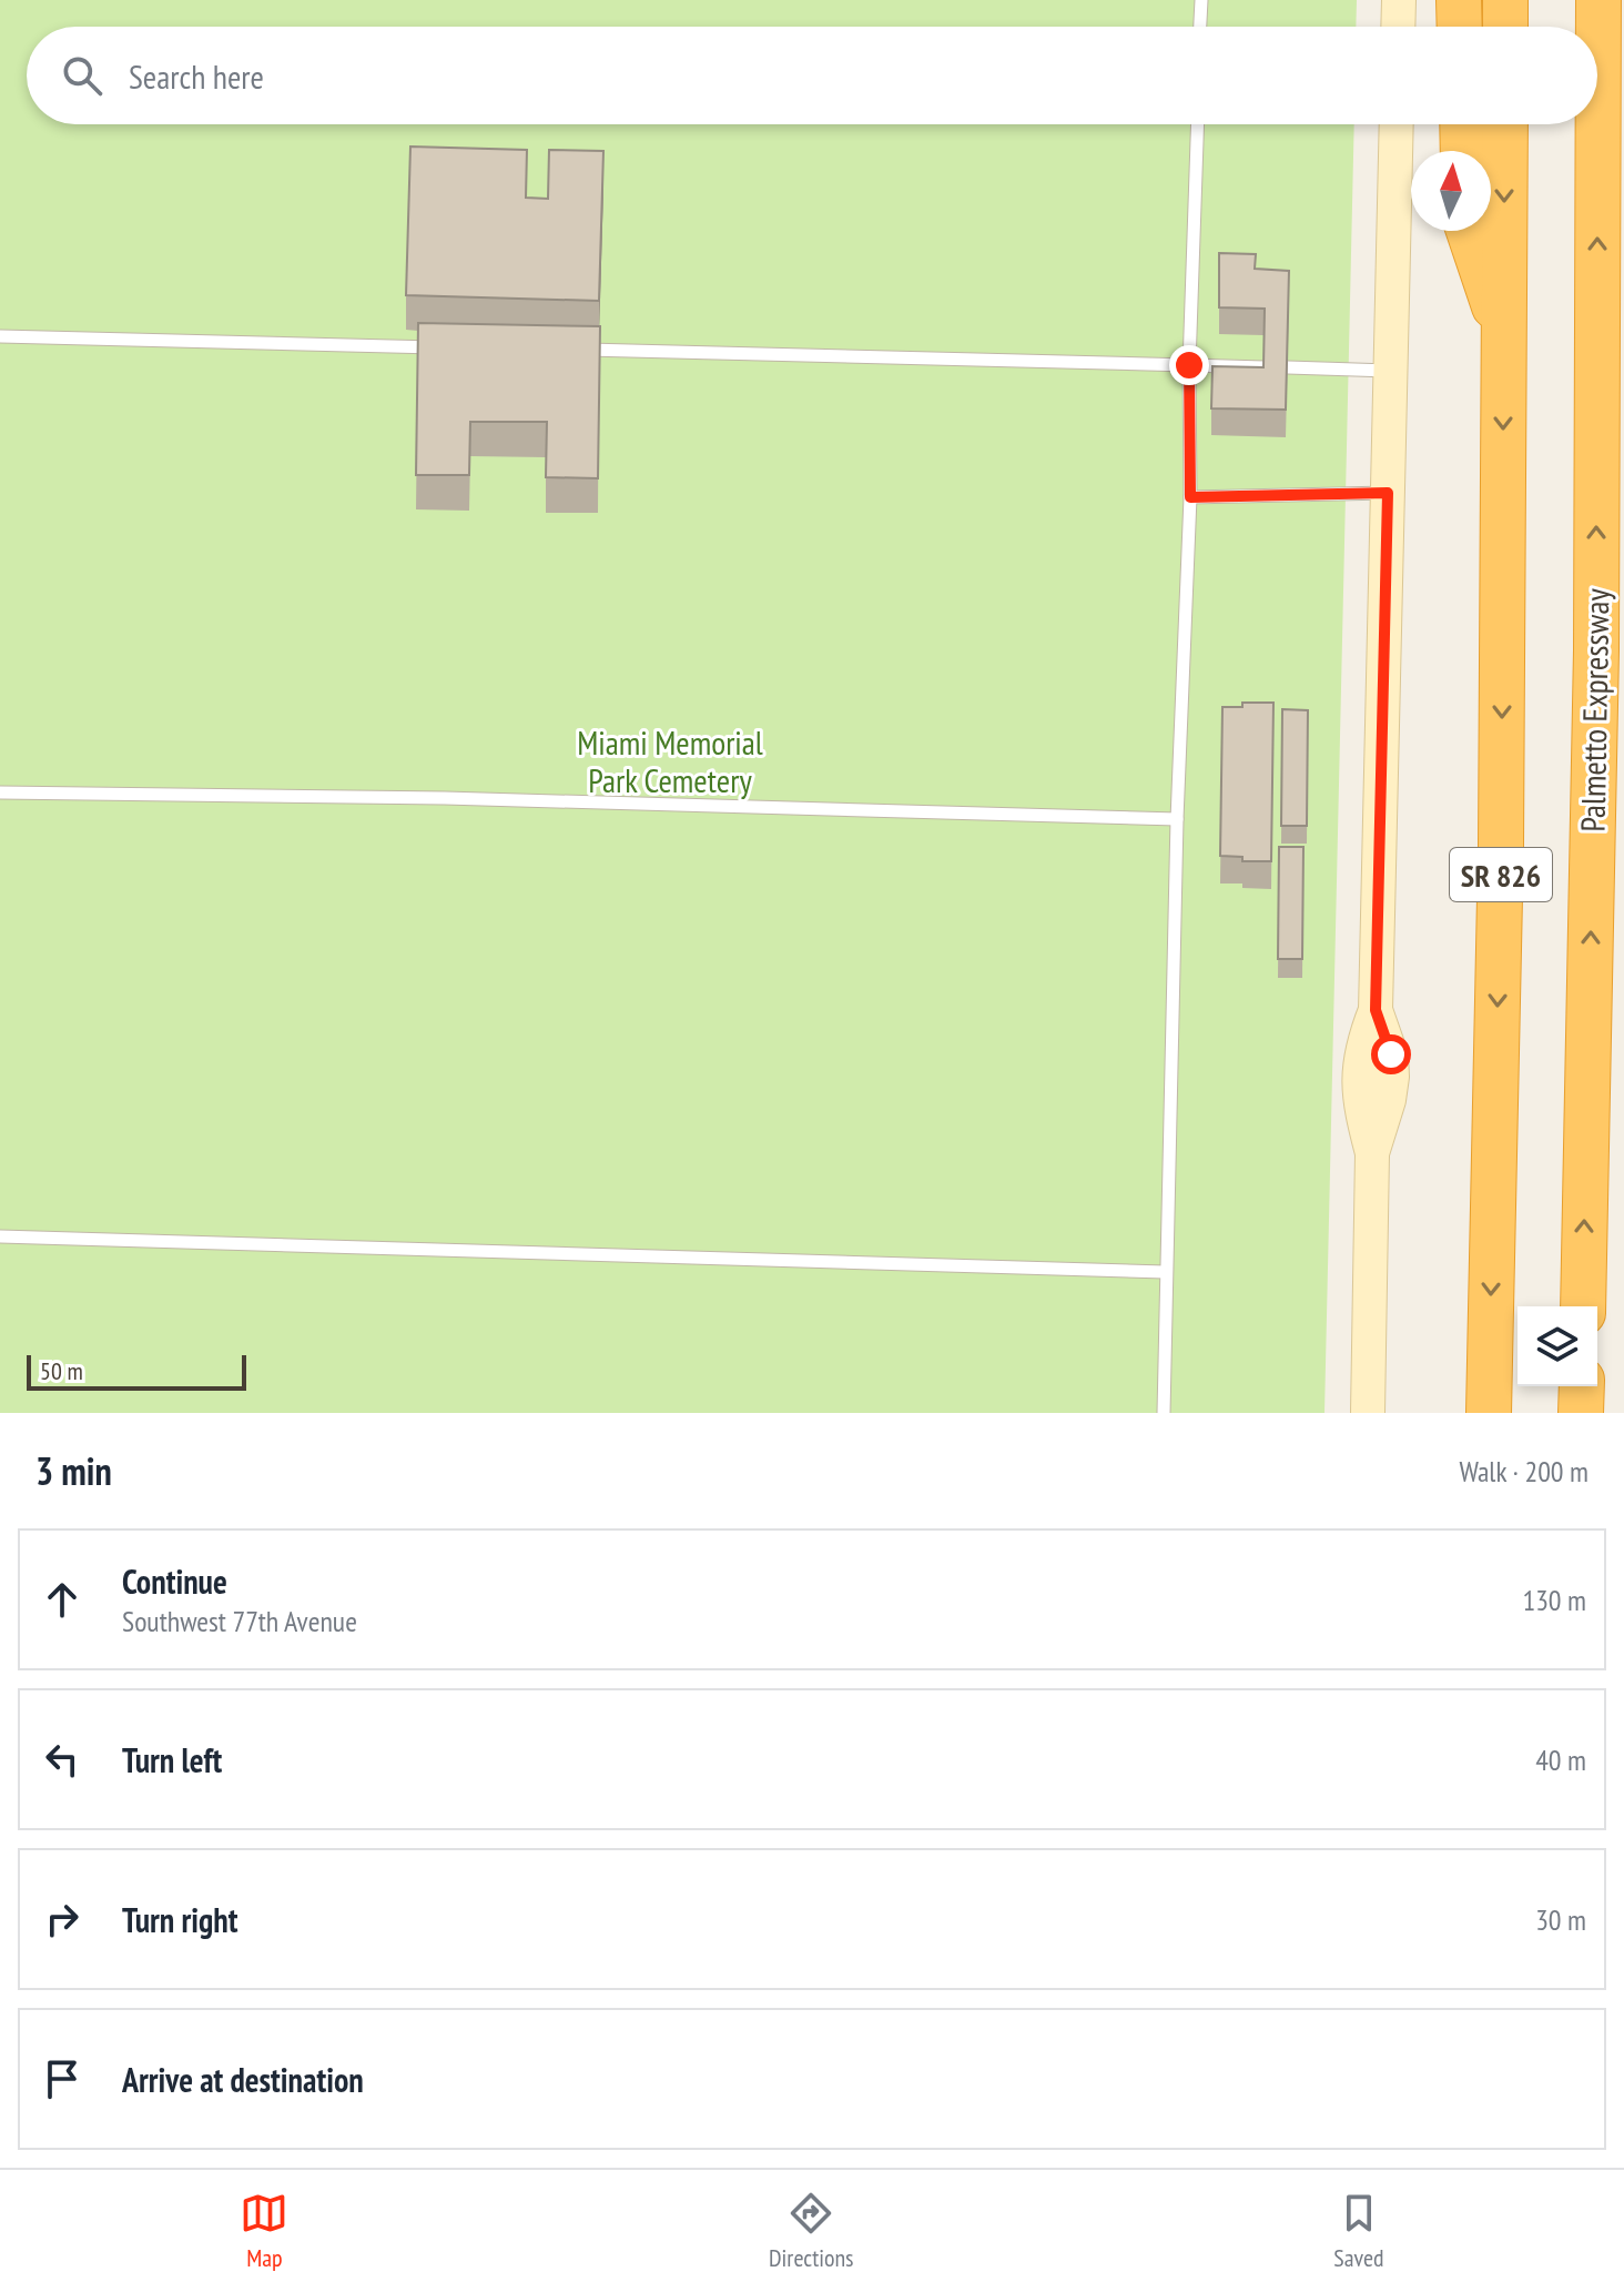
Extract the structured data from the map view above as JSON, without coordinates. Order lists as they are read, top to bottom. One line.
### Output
{"streets":{"highway":["Palmetto Expressway","SR 826"]},"parks":["Miami Memorial Park Cemetery"],"scale_bar":"50 m","north":"top","page":{"search":"Search here","scale":"50 m","heading":["3 min","Walk · 200 m"],"list":[["Continue","Southwest 77th Avenue","130 m"],["Turn left","40 m"],["Turn right","30 m"],"Arrive at destination"],"nav":["Map","Directions","Saved"]}}
